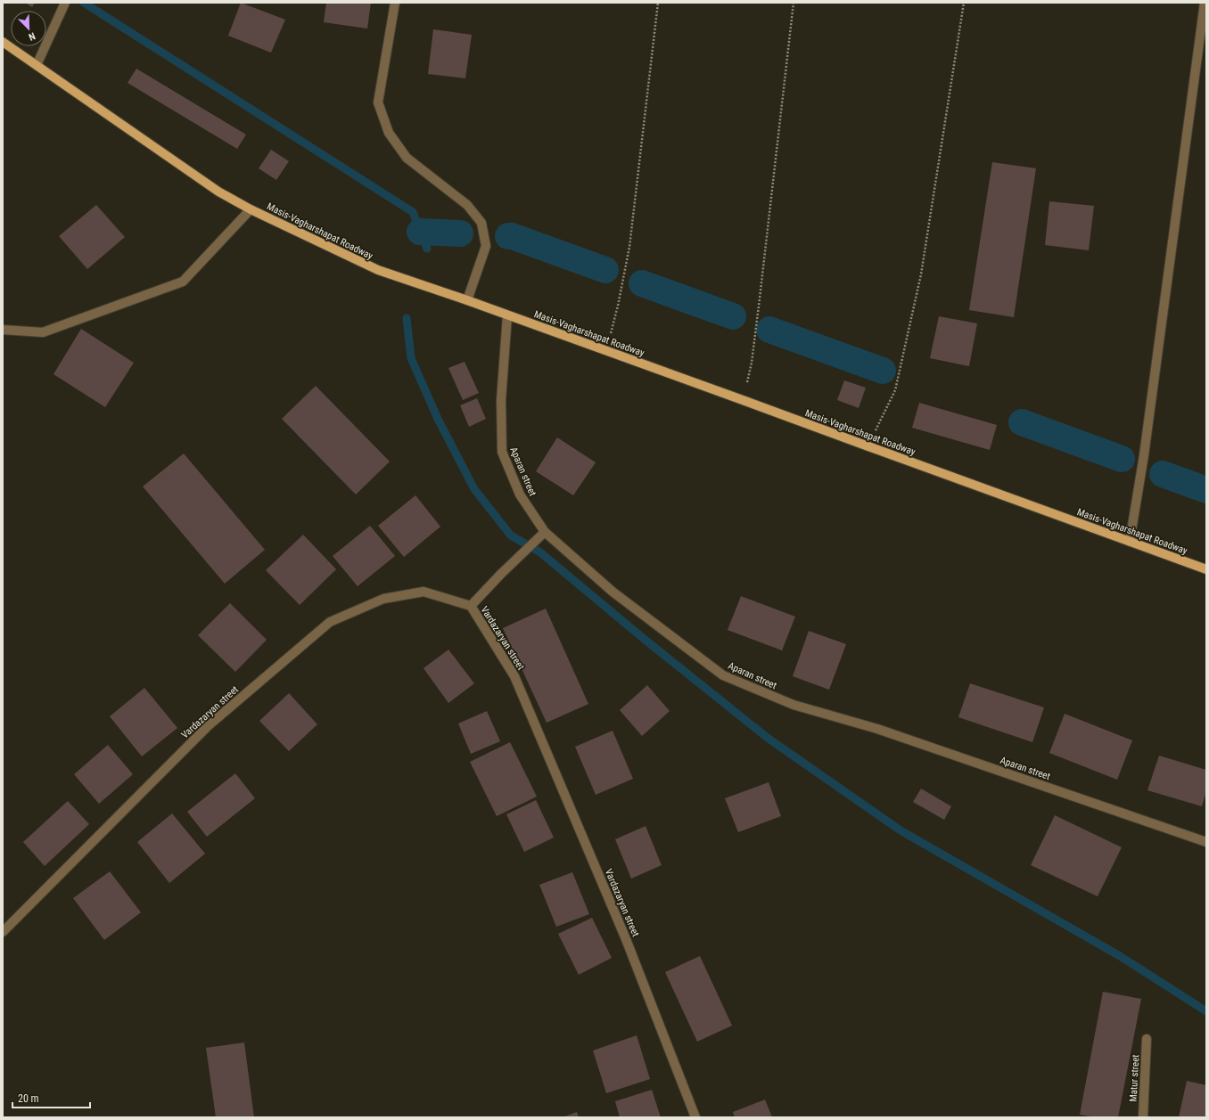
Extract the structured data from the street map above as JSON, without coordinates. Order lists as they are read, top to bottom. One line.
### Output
{"streets":{"main road":["Masis-Vagharshapat Roadway"],"street":["Aparan street","Vardazaryan street","Matur street"]},"crossings":[["Masis-Vagharshapat Roadway","Aparan street"]],"scale_bar":"20 m","north":"bottom right"}
